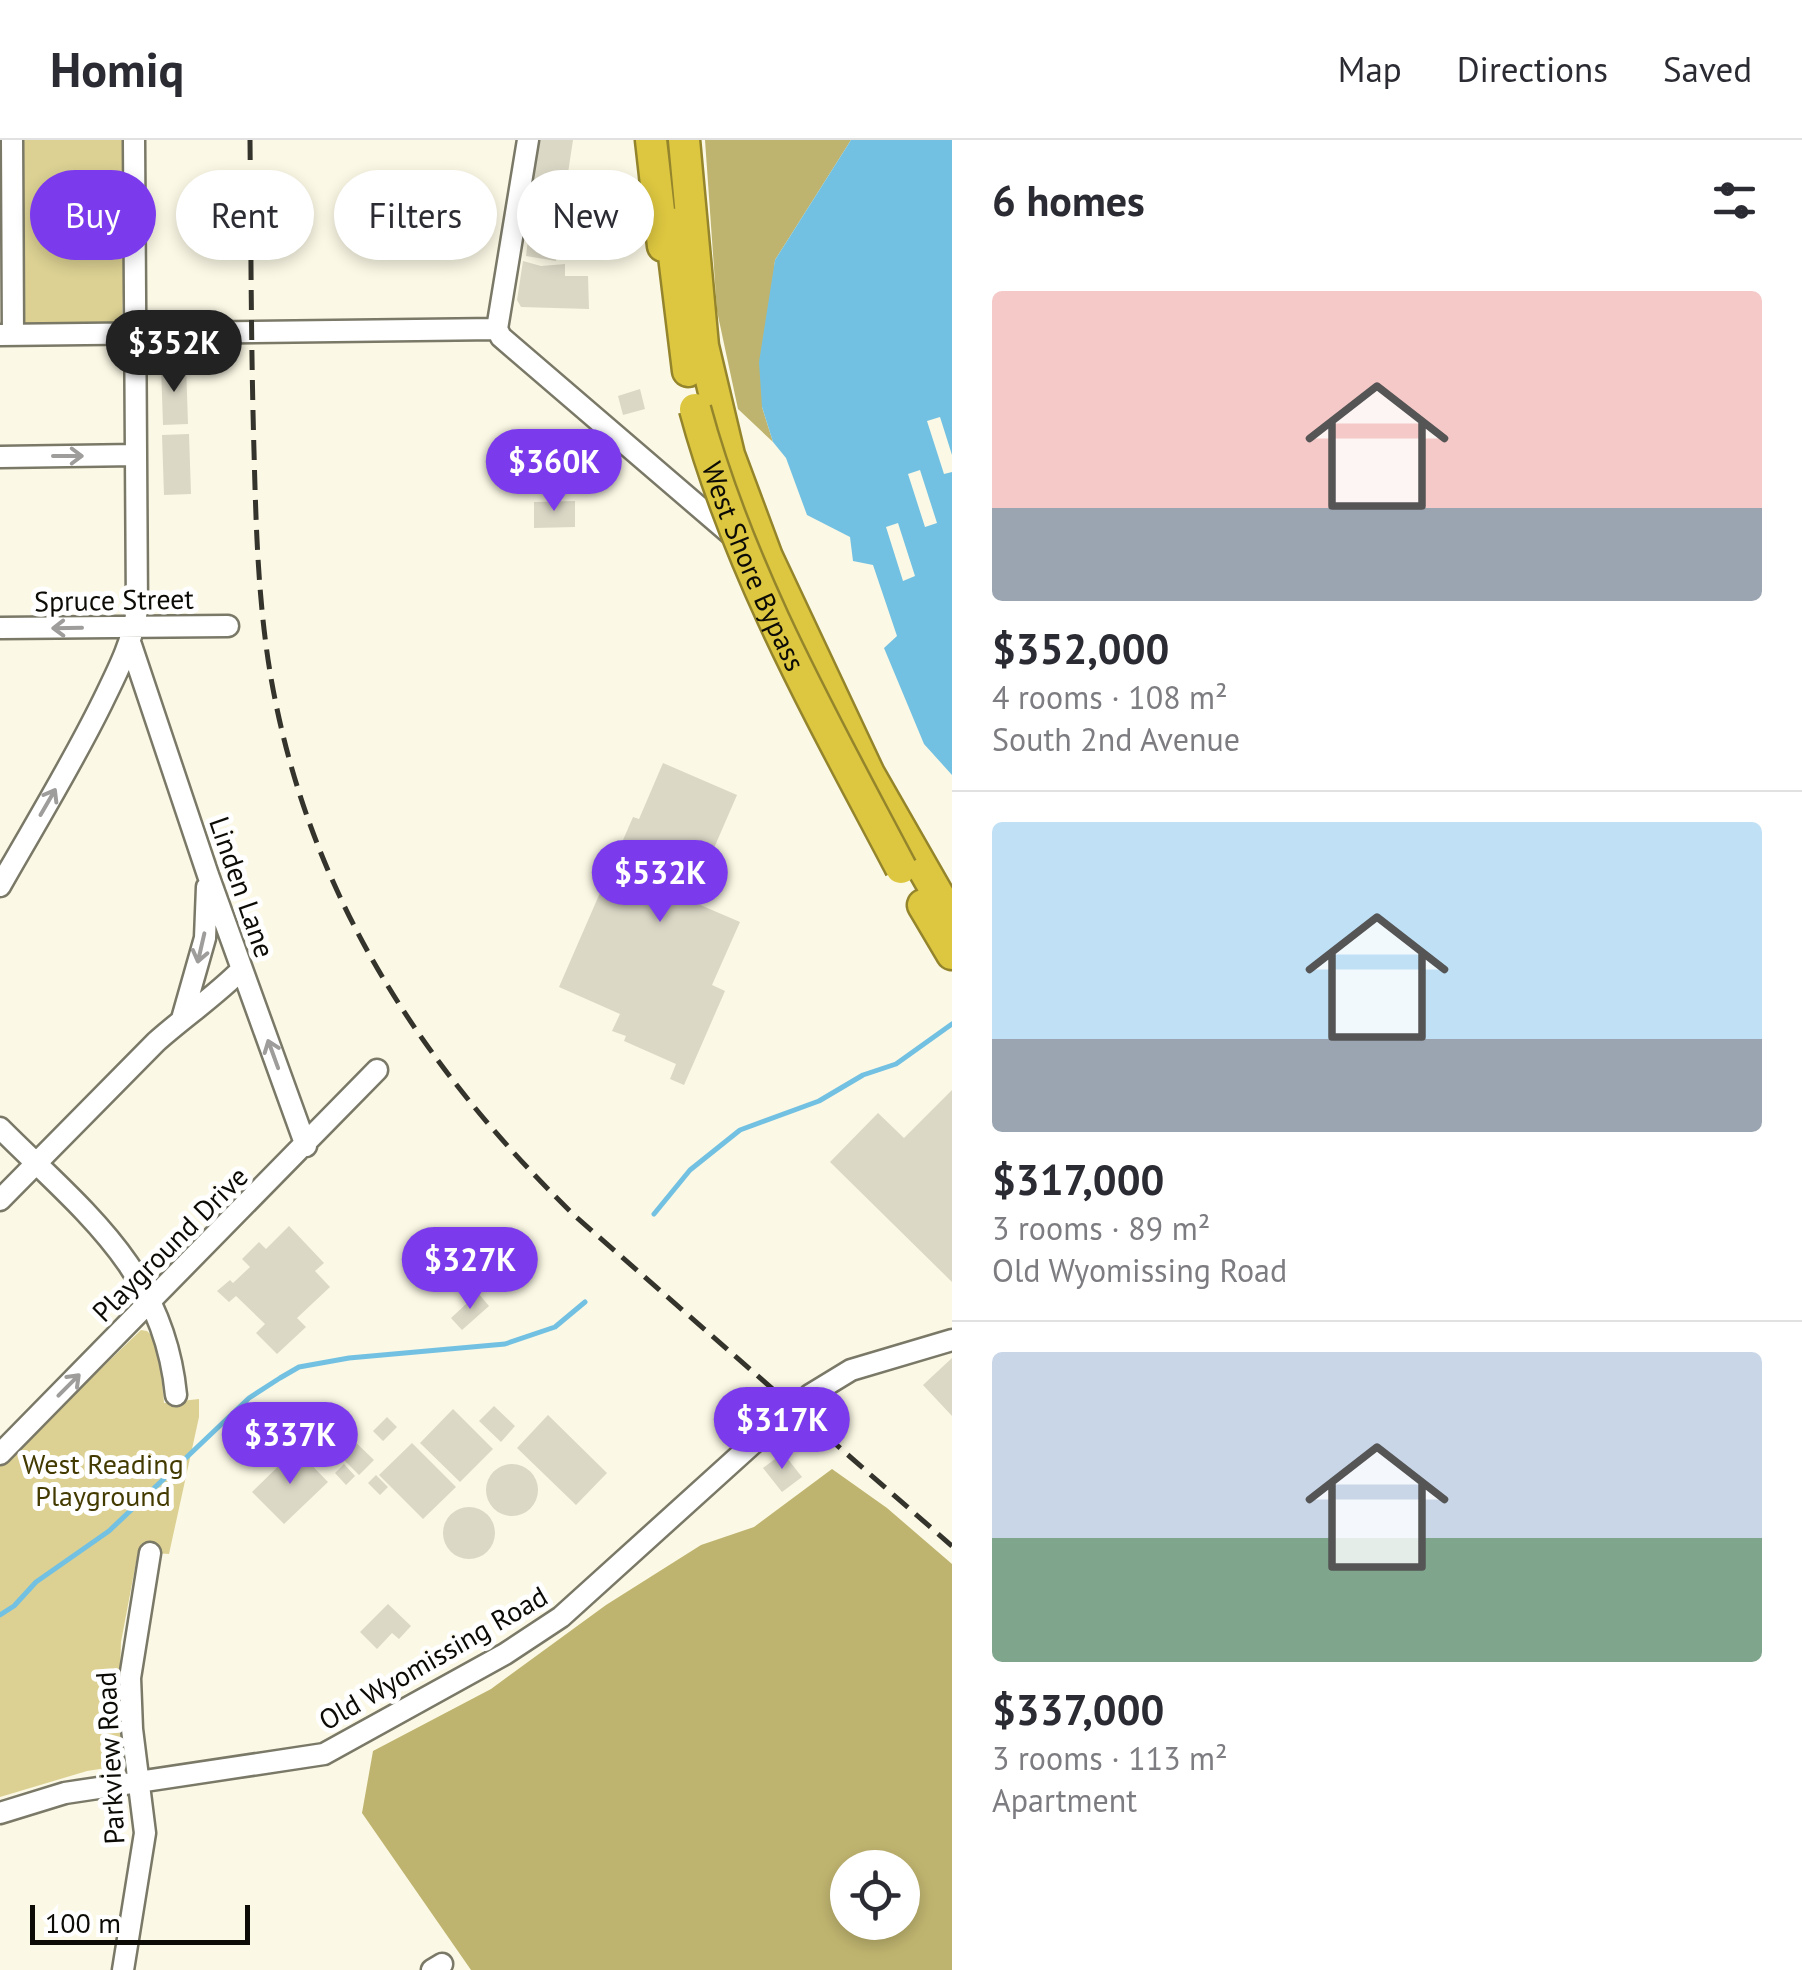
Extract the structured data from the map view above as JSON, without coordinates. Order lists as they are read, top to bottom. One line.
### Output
{"streets":{"highway":["West Shore Bypass"],"street":["Spruce Street","Linden Lane","Playground Drive","Old Wyomissing Road","Parkview Road"]},"crossings":[["Spruce Street","Linden Lane"],["Linden Lane","Playground Drive"],["Old Wyomissing Road","Parkview Road"]],"one_way":["Playground Drive"],"parks":["West Reading Playground"],"scale_bar":"100 m","page":{"header":"Homiq","nav":["Map","Directions","Saved"],"heading":"6 homes","chip":["Buy","Rent","Filters","New"],"list":[{"name":"$352,000","note":"4 rooms · 108 m² · South 2nd Avenue"},{"name":"$317,000","note":"3 rooms · 89 m² · Old Wyomissing Road"},{"name":"$337,000","note":"3 rooms · 113 m² · Apartment"}],"price":["$352K","$360K","$532K","$327K","$317K","$337K"],"scale":"100 m"}}
